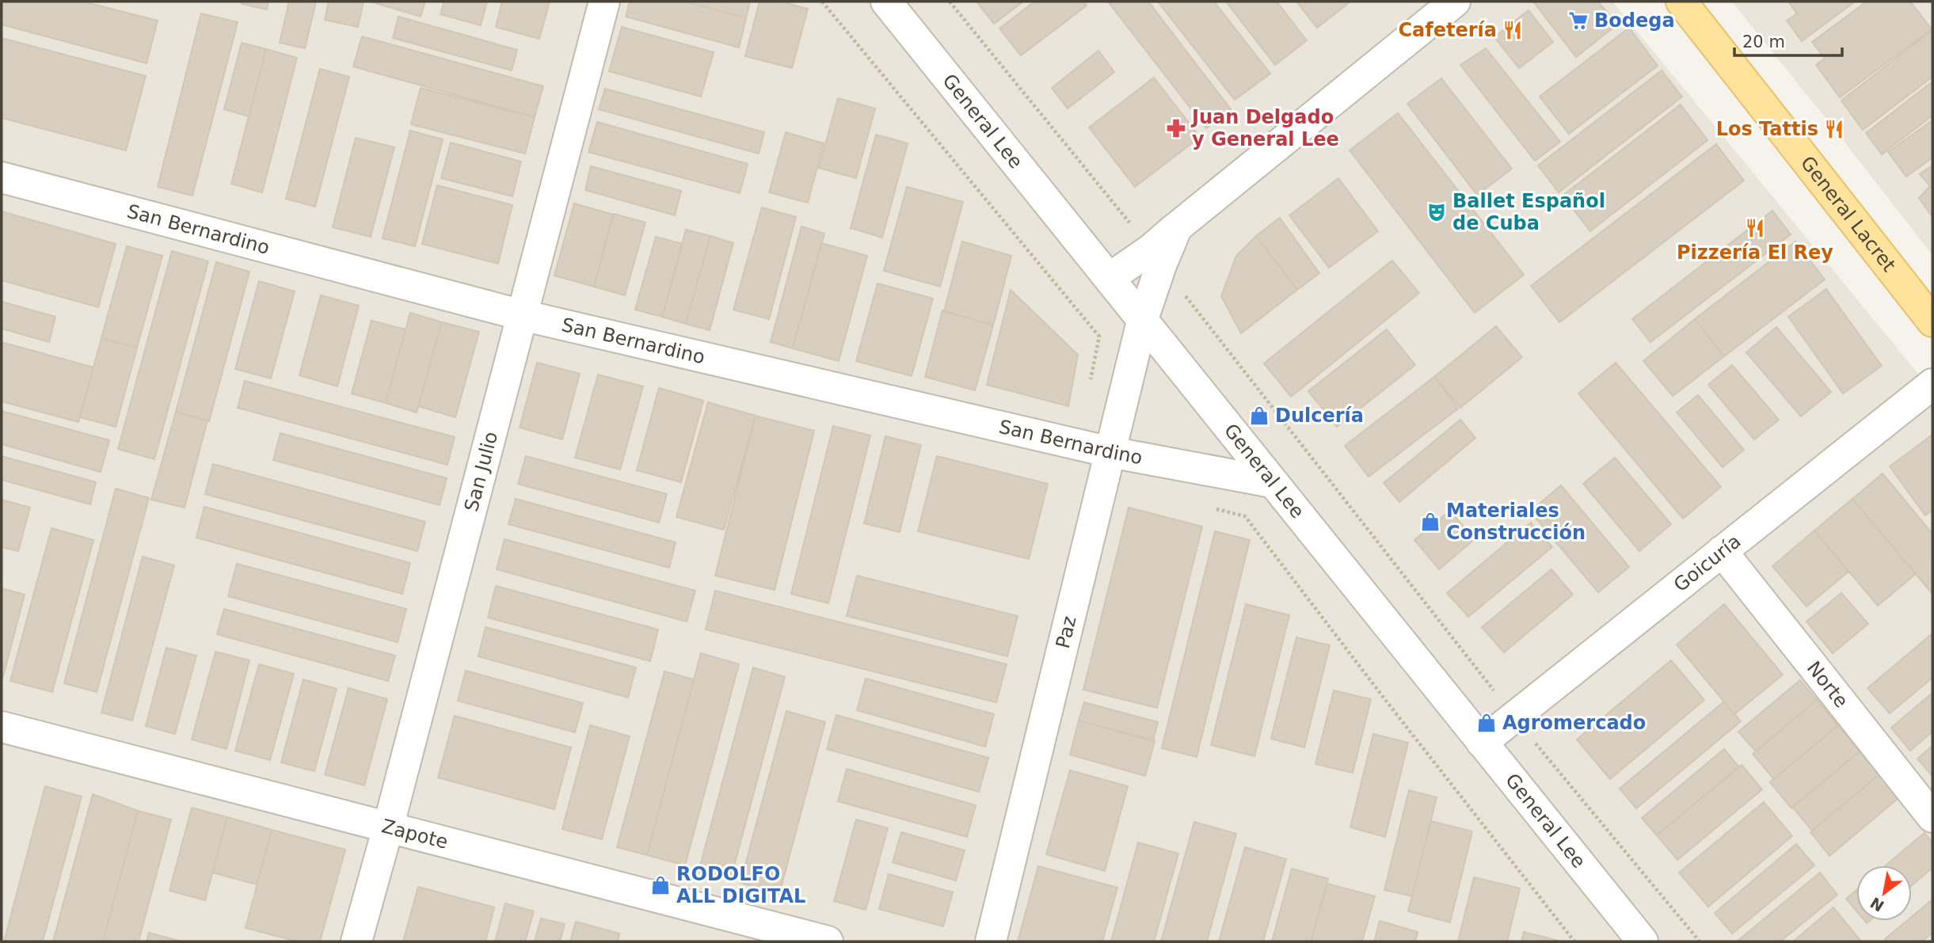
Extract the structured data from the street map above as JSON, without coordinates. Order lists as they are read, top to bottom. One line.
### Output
{"streets":{"main road":["General Lacret"],"street":["General Lee","San Bernardino","San Julio","Goicuría","Paz","Norte","Zapote"]},"crossings":[["General Lee","San Bernardino"],["General Lee","Goicuría"],["General Lee","Paz"],["San Bernardino","San Julio"],["San Bernardino","Paz"],["San Julio","Zapote"],["Goicuría","Norte"]],"places":{"supermarket":["Bodega"],"restaurant":["Cafetería","Los Tattis","Pizzería El Rey"],"pharmacy":["Juan Delgado y General Lee"],"theatre":["Ballet Español de Cuba"],"shop":["Dulcería","Materiales Construcción","Agromercado","RODOLFO ALL DIGITAL"]},"scale_bar":"20 m","north":"bottom left"}
